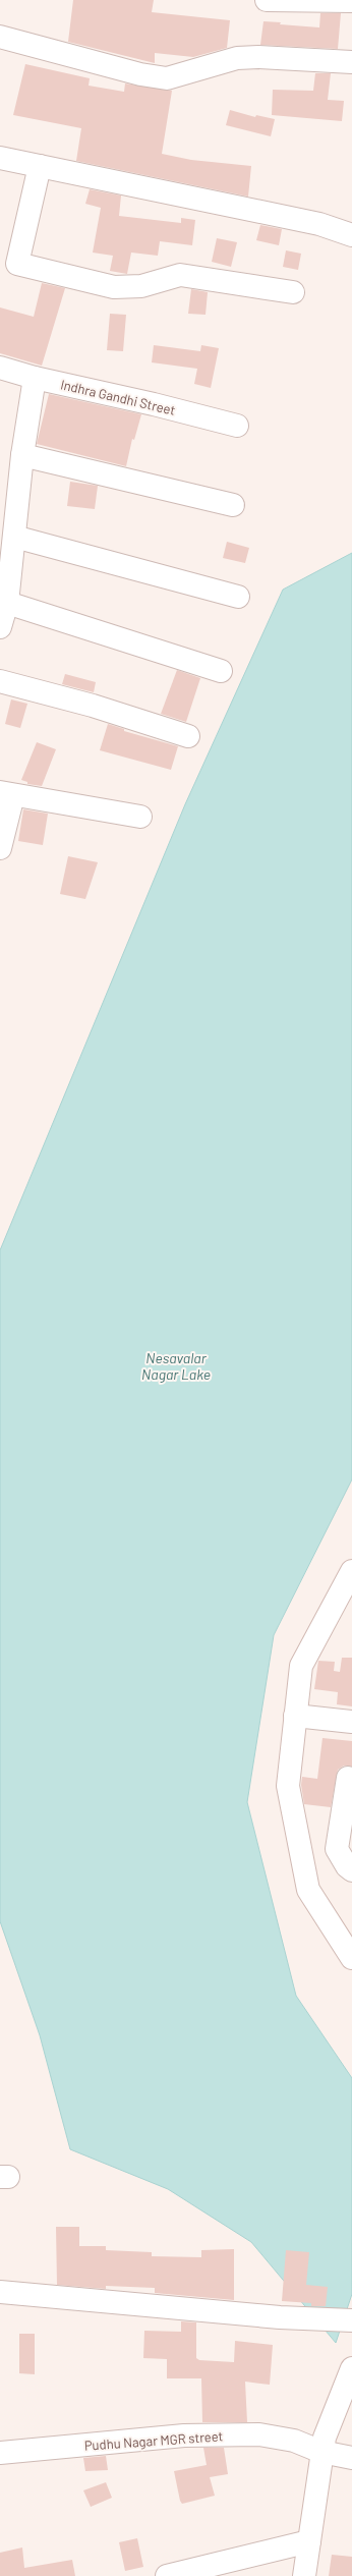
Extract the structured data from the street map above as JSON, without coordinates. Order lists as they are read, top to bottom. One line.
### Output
{"streets":{"street":["Indhra Gandhi Street","Pudhu Nagar MGR street"]},"water":["Nesavalar Nagar Lake"]}
